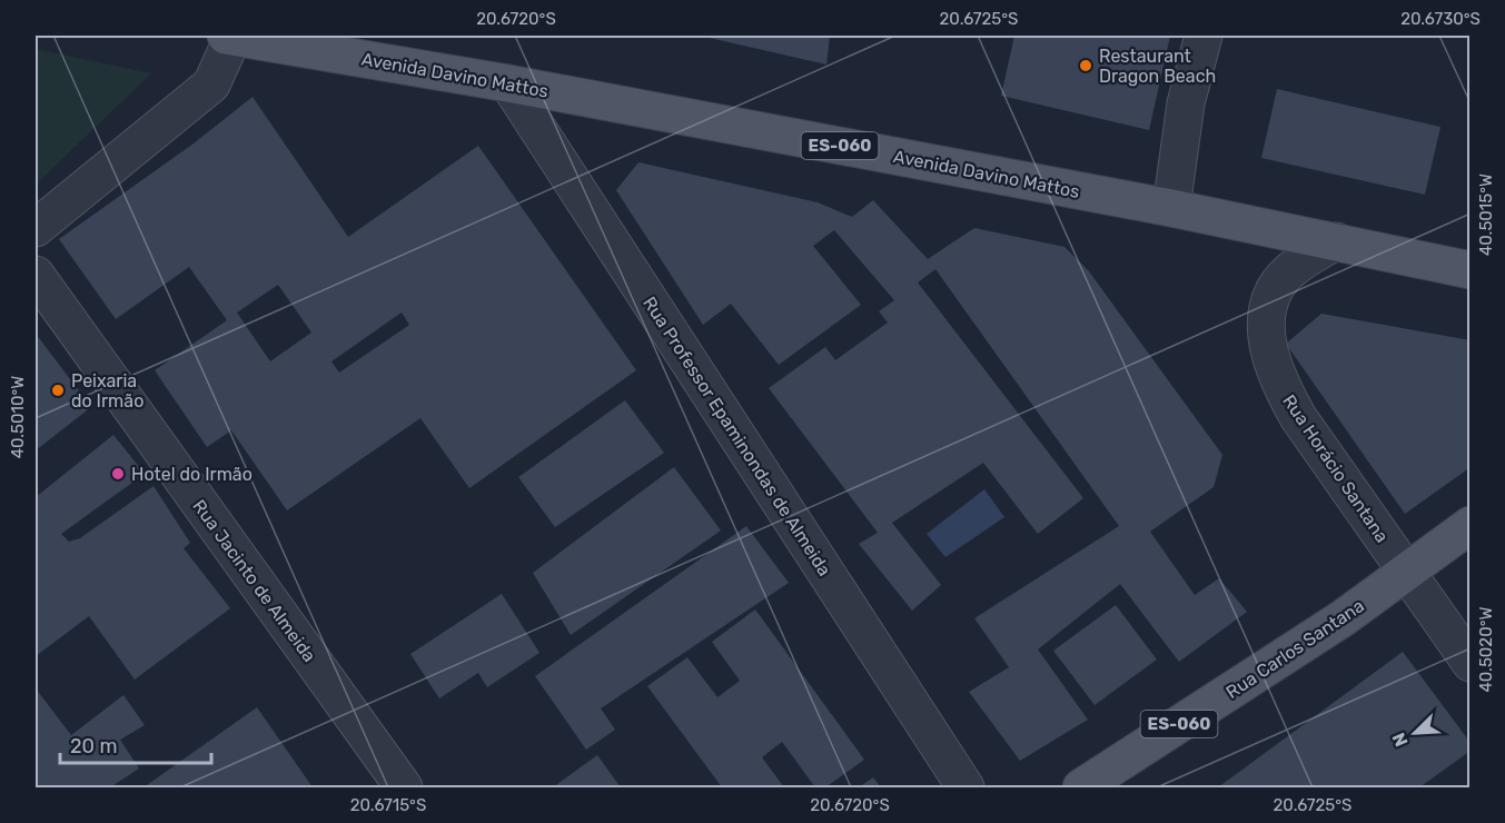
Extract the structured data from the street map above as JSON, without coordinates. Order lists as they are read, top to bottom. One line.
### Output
{"streets":{"main road":["Avenida Davino Mattos","ES-060","Rua Carlos Santana"],"street":["Rua Professor Epaminondas de Almeida","Rua Horácio Santana","Rua Jacinto de Almeida"]},"crossings":[["Avenida Davino Mattos","Rua Professor Epaminondas de Almeida"],["Avenida Davino Mattos","Rua Horácio Santana"],["Rua Horácio Santana","Rua Carlos Santana"]],"places":["Restaurant Dragon Beach","Peixaria do Irmão","Hotel do Irmão"],"scale_bar":"20 m","north":"bottom left","coordinates":["20.6720°S","20.6725°S","20.6730°S","40.5015°W","40.5010°W","40.5020°W","20.6715°S"]}
